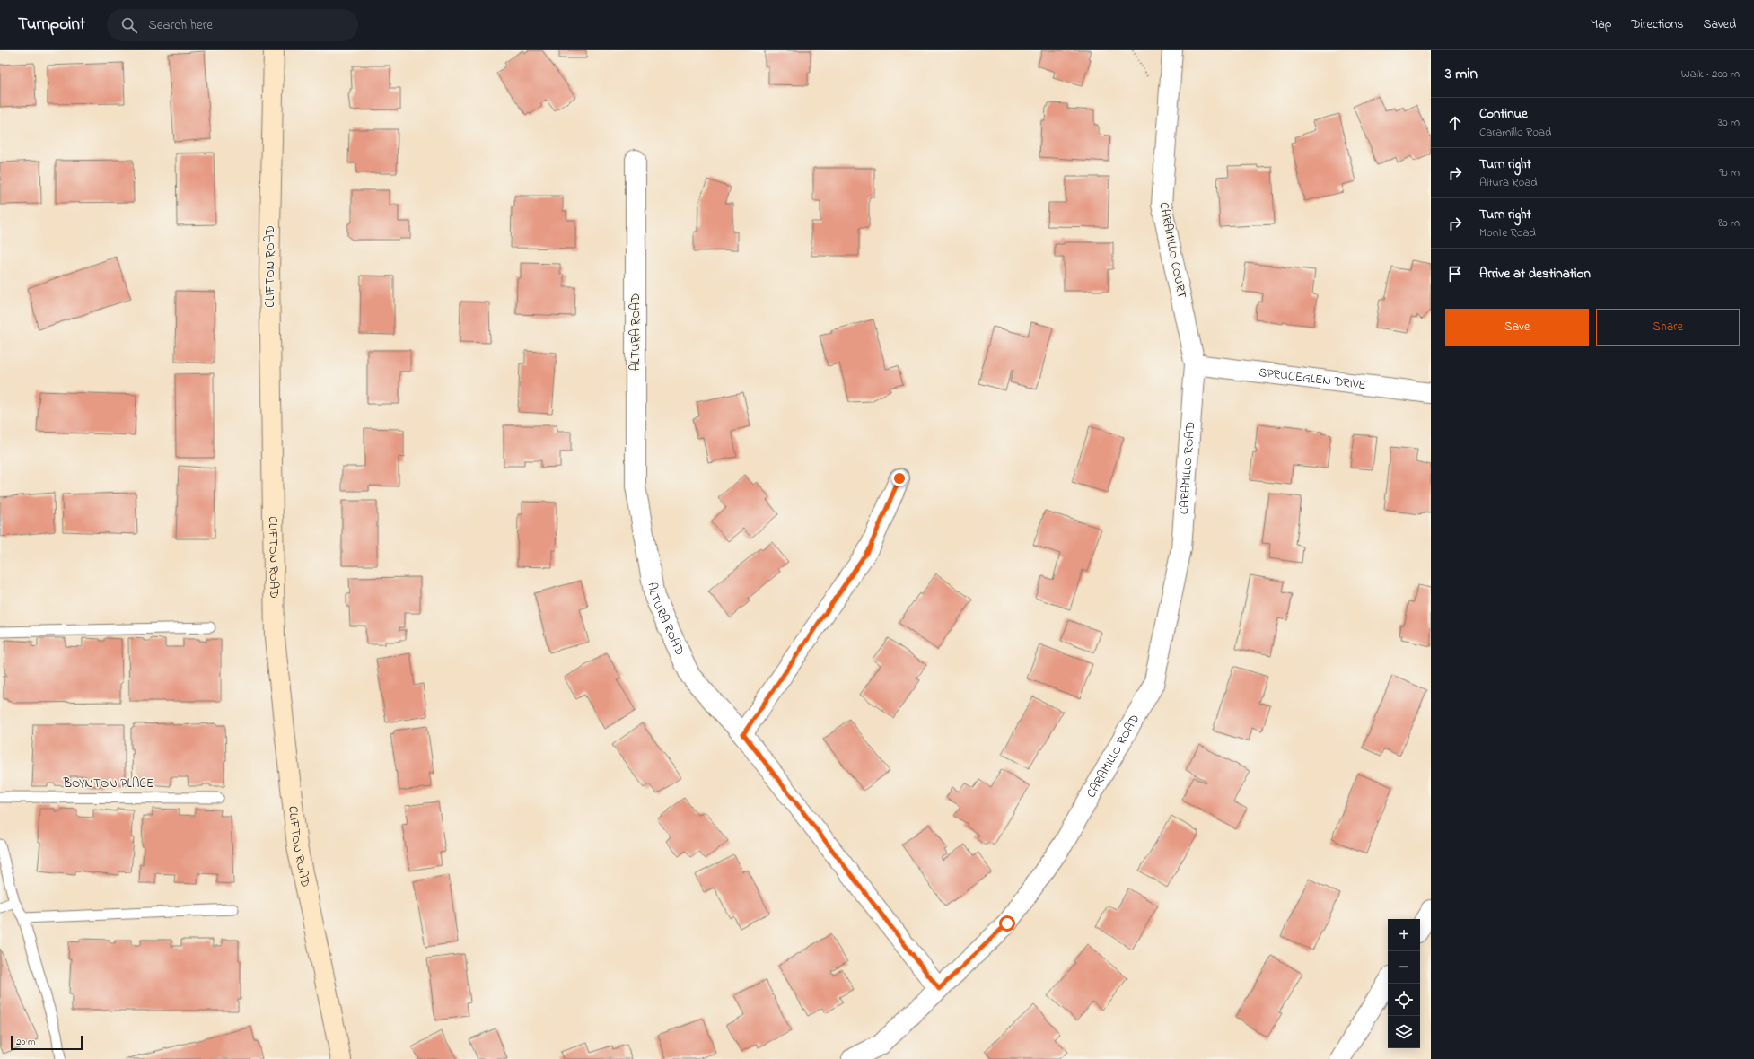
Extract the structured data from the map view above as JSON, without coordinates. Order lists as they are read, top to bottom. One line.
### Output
{"streets":{"main road":["CLIFTON ROAD"],"street":["CARAMILLO COURT","ALTURA ROAD","SPRUCEGLEN DRIVE","CARAMILLO ROAD"],"lane":["BOYNTON PLACE"]},"crossings":[["CARAMILLO COURT","SPRUCEGLEN DRIVE"],["CARAMILLO COURT","CARAMILLO ROAD"],["ALTURA ROAD","CARAMILLO ROAD"],["SPRUCEGLEN DRIVE","CARAMILLO ROAD"]],"scale_bar":"20 m","page":{"header":"Turnpoint","search":"Search here","nav":["Map","Directions","Saved"],"heading":["3 min","Walk · 200 m"],"list":[["Continue","Caramillo Road","30 m"],["Turn right","Altura Road","90 m"],["Turn right","Monte Road","80 m"],"Arrive at destination"],"buttons":["Save","Share"],"map_buttons":["+","−"],"scale":"20 m"}}
